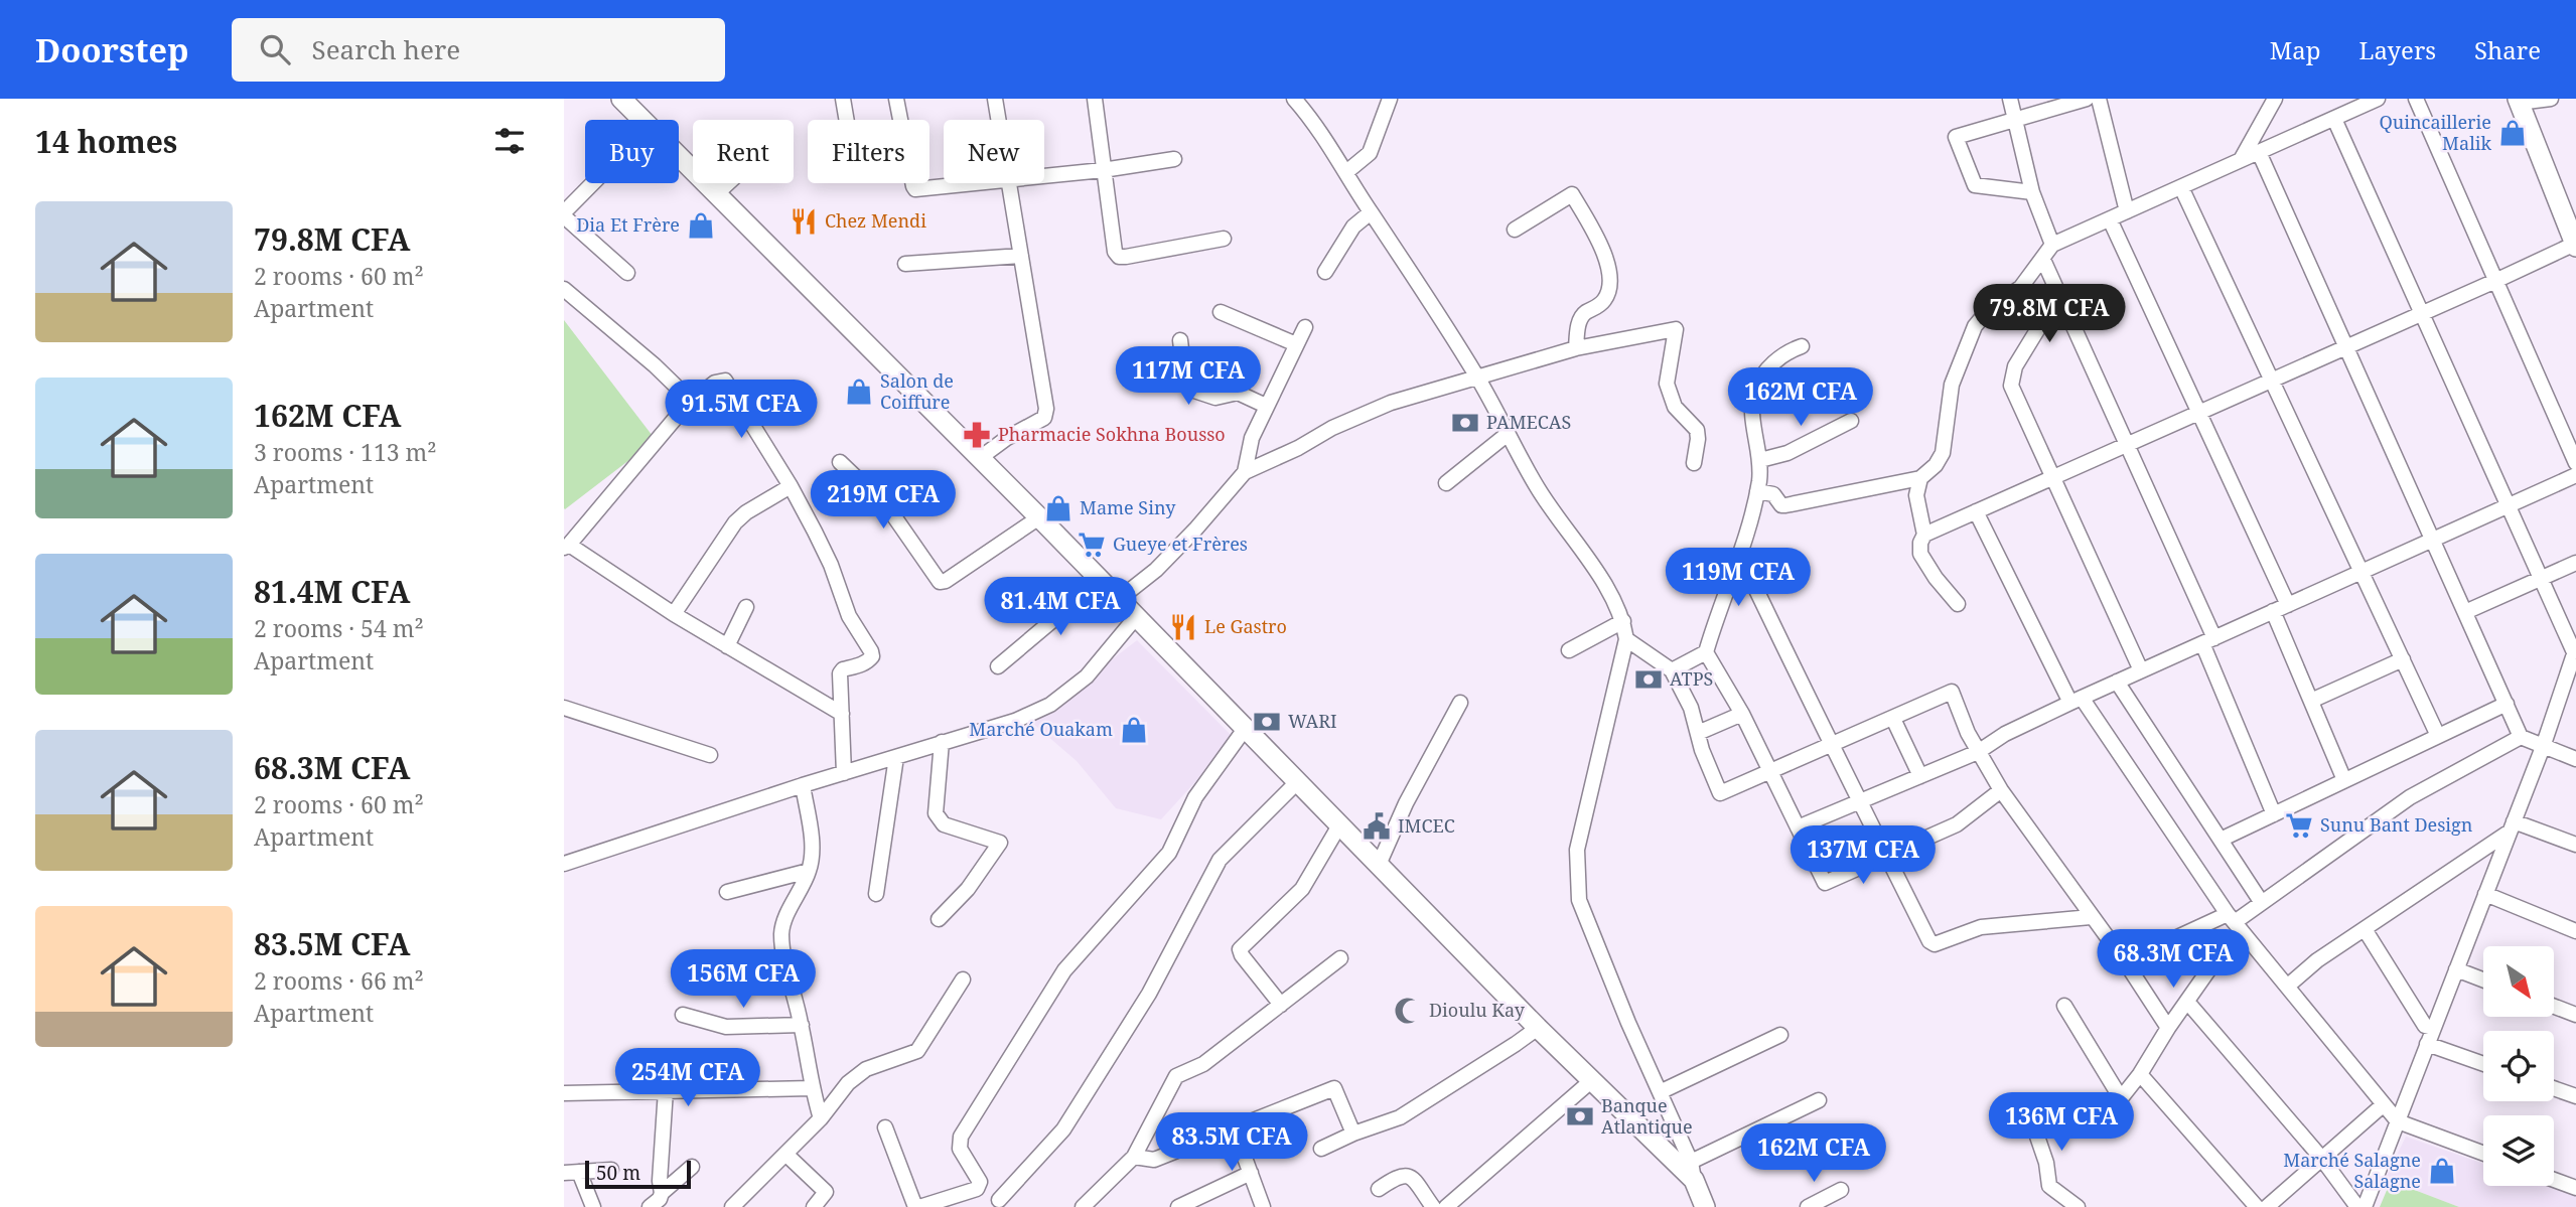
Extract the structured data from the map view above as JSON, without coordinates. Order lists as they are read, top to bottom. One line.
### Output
{"places":{"shop":["Quincaillerie Malik","Dia Et Frère","Salon de Coiffure","Mame Siny","Marché Ouakam","Marché Salagne Salagne"],"restaurant":["Chez Mendi","Le Gastro"],"bank":["PAMECAS","ATPS","WARI","Banque Atlantique"],"pharmacy":["Pharmacie Sokhna Bousso"],"supermarket":["Gueye et Frères","Sunu Bant Design"],"public building":["IMCEC"],"mosque":["Dioulu Kay"]},"scale_bar":"50 m","north":"bottom right","page":{"header":"Doorstep","search":"Search here","nav":["Map","Layers","Share"],"heading":"14 homes","chip":["Buy","Rent","Filters","New"],"list":[{"name":"79.8M CFA","note":"2 rooms · 60 m² · Apartment"},{"name":"162M CFA","note":"3 rooms · 113 m² · Apartment"},{"name":"81.4M CFA","note":"2 rooms · 54 m² · Apartment"},{"name":"68.3M CFA","note":"2 rooms · 60 m² · Apartment"},{"name":"83.5M CFA","note":"2 rooms · 66 m² · Apartment"}],"price":["79.8M CFA","117M CFA","162M CFA","91.5M CFA","219M CFA","119M CFA","81.4M CFA","137M CFA","68.3M CFA","156M CFA","254M CFA","136M CFA","83.5M CFA","162M CFA"],"scale":"50 m"}}
